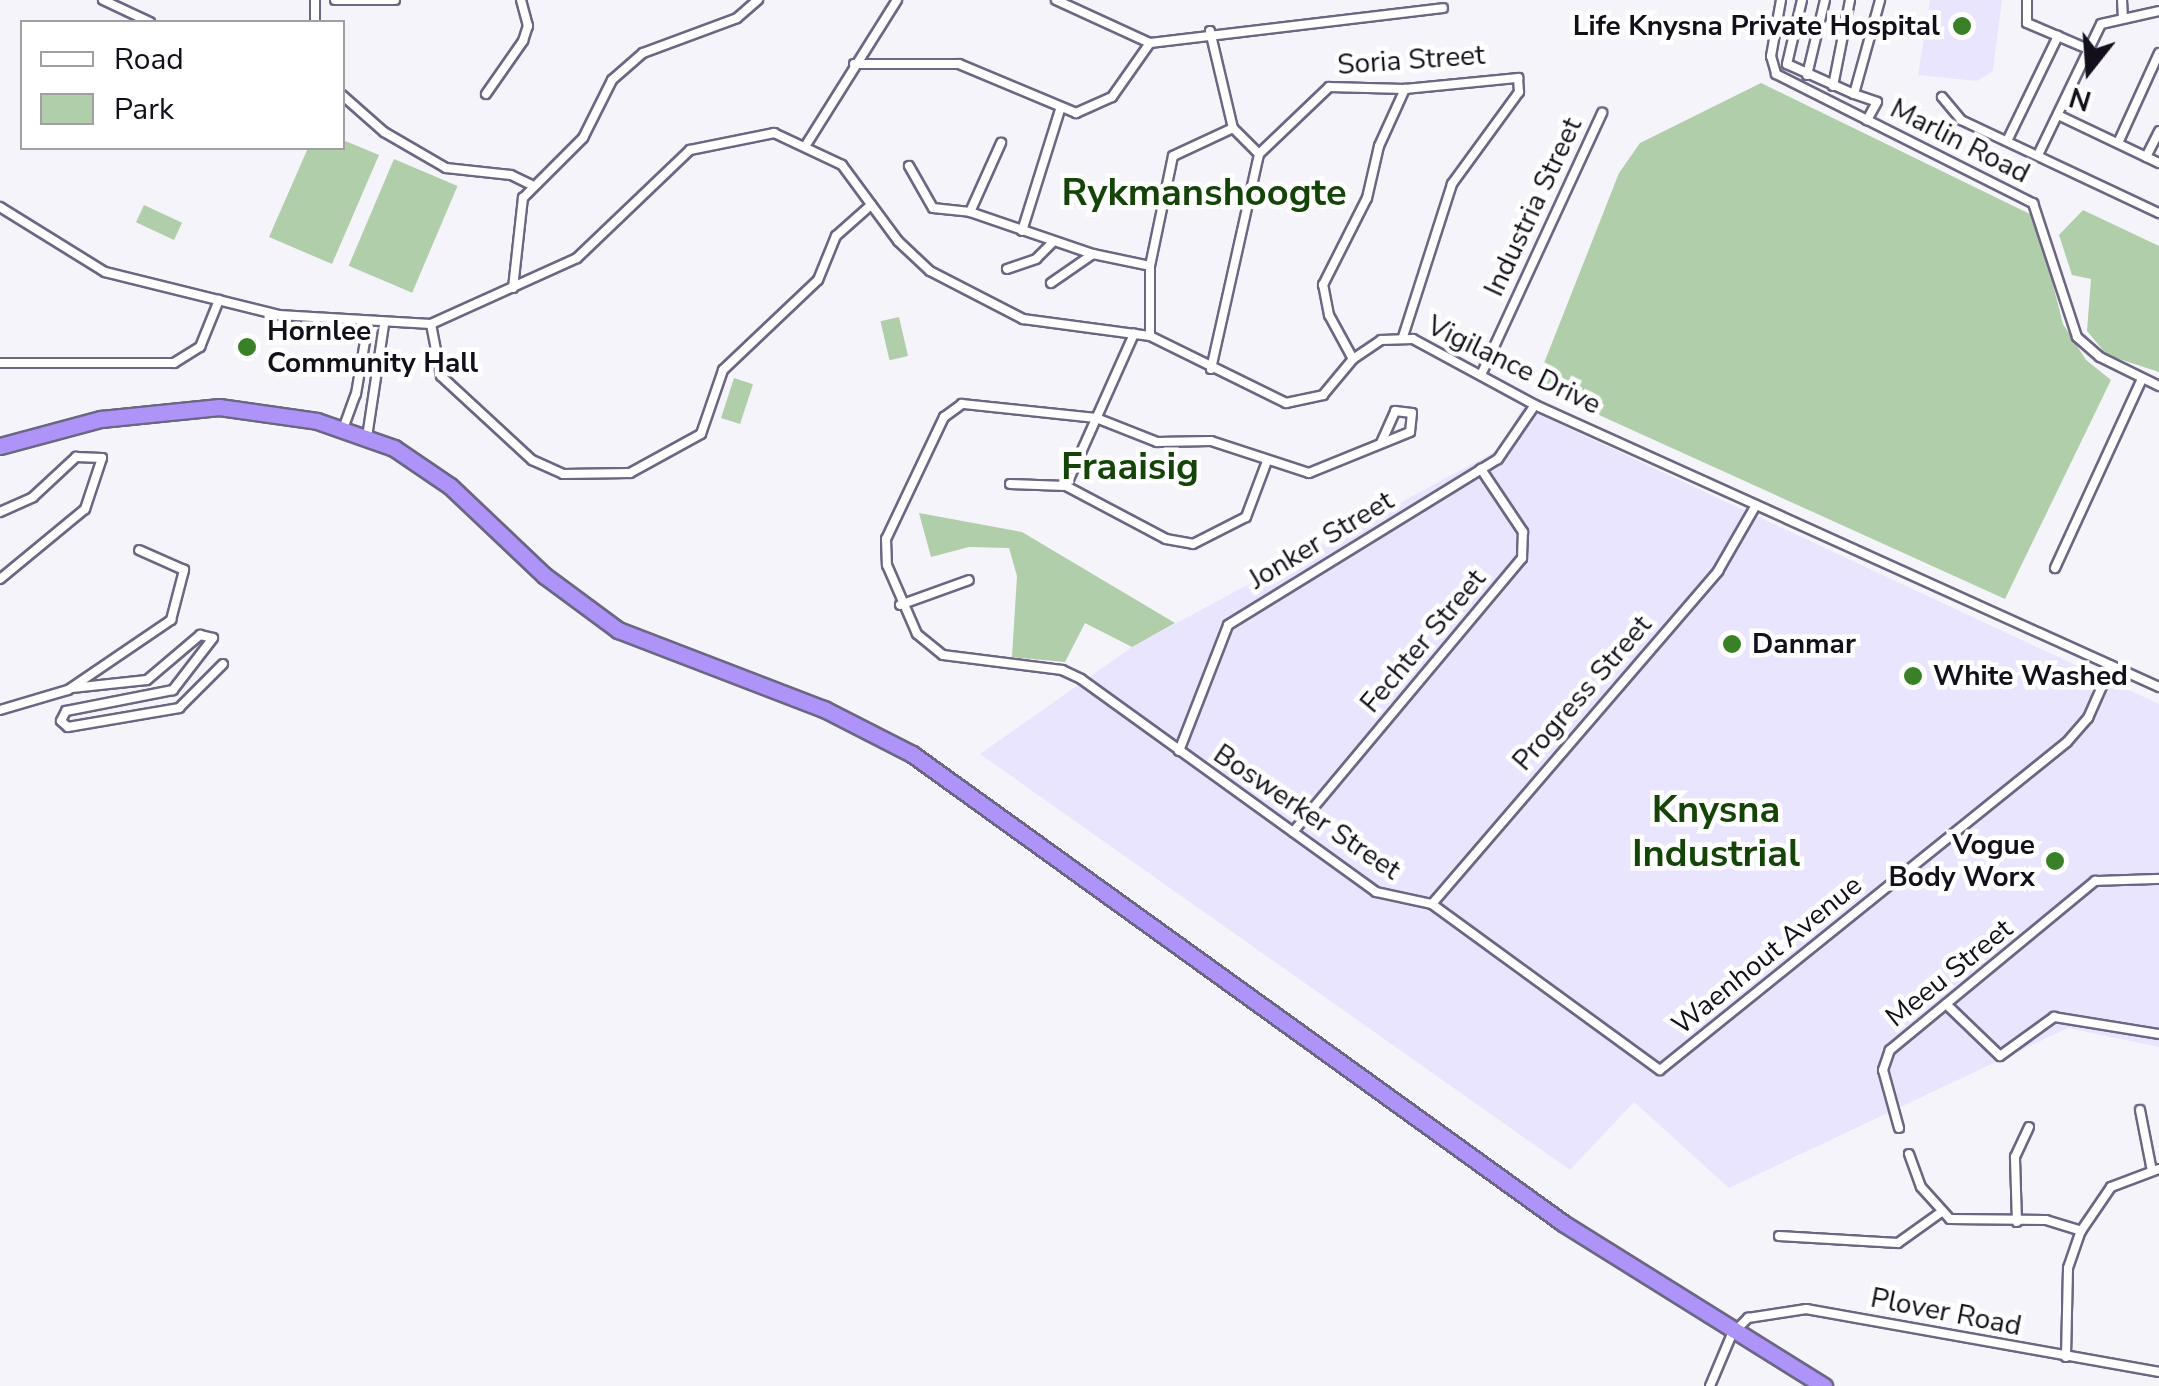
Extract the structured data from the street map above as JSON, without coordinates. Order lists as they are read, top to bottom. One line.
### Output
{"streets":{"street":["Soria Street","Marlin Road","Industria Street","Vigilance Drive","Jonker Street","Fechter Street","Progress Street","Boswerker Street","Waenhout Avenue","Meeu Street","Plover Road"]},"crossings":[["Soria Street","Vigilance Drive"],["Industria Street","Vigilance Drive"],["Vigilance Drive","Jonker Street"],["Vigilance Drive","Progress Street"],["Vigilance Drive","Waenhout Avenue"],["Jonker Street","Fechter Street"],["Jonker Street","Boswerker Street"],["Fechter Street","Boswerker Street"],["Progress Street","Boswerker Street"],["Boswerker Street","Waenhout Avenue"]],"districts":["Rykmanshoogte","Fraaisig","Knysna Industrial"],"places":["Life Knysna Private Hospital","Hornlee Community Hall","Danmar","White Washed","Vogue Body Worx"],"legend":["Road","Park"],"north":"bottom"}
